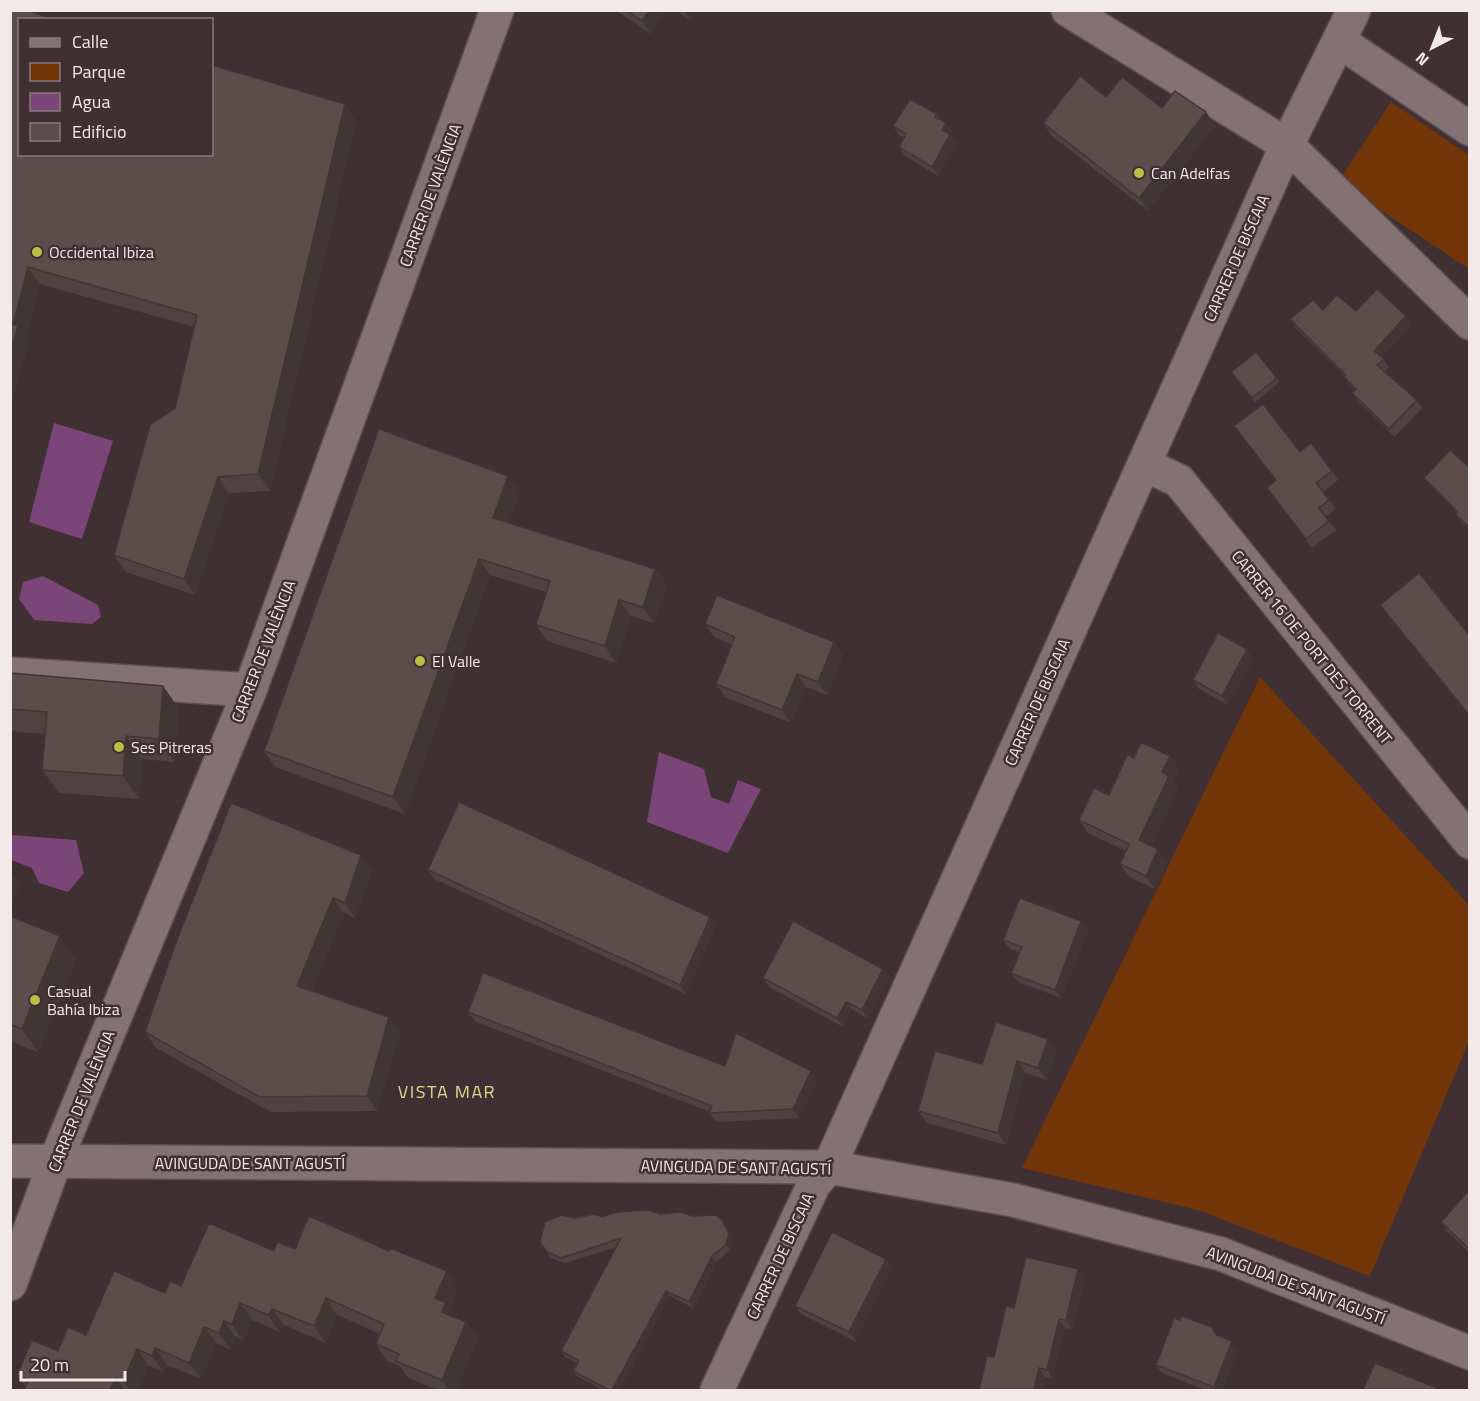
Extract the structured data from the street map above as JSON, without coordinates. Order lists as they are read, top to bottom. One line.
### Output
{"streets":{"street":["CARRER DE VALÈNCIA","CARRER DE BISCAIA","CARRER 16 DE PORT DES TORRENT","AVINGUDA DE SANT AGUSTÍ"]},"crossings":[["CARRER DE VALÈNCIA","AVINGUDA DE SANT AGUSTÍ"],["CARRER DE BISCAIA","CARRER 16 DE PORT DES TORRENT"],["CARRER DE BISCAIA","AVINGUDA DE SANT AGUSTÍ"]],"districts":["VISTA MAR"],"places":["Can Adelfas","Occidental Ibiza","El Valle","Ses Pitreras","Casual Bahía Ibiza"],"legend":["Calle","Parque","Agua","Edificio"],"scale_bar":"20 m","north":"bottom left"}
